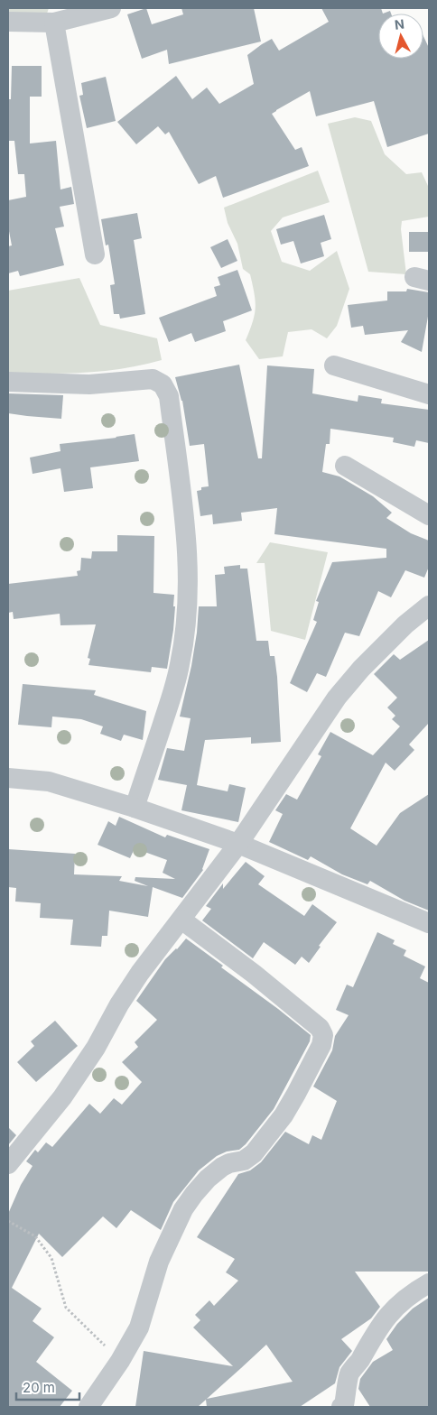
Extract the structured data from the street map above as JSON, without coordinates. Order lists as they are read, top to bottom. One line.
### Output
{"scale_bar":"20 m","north":"top"}
